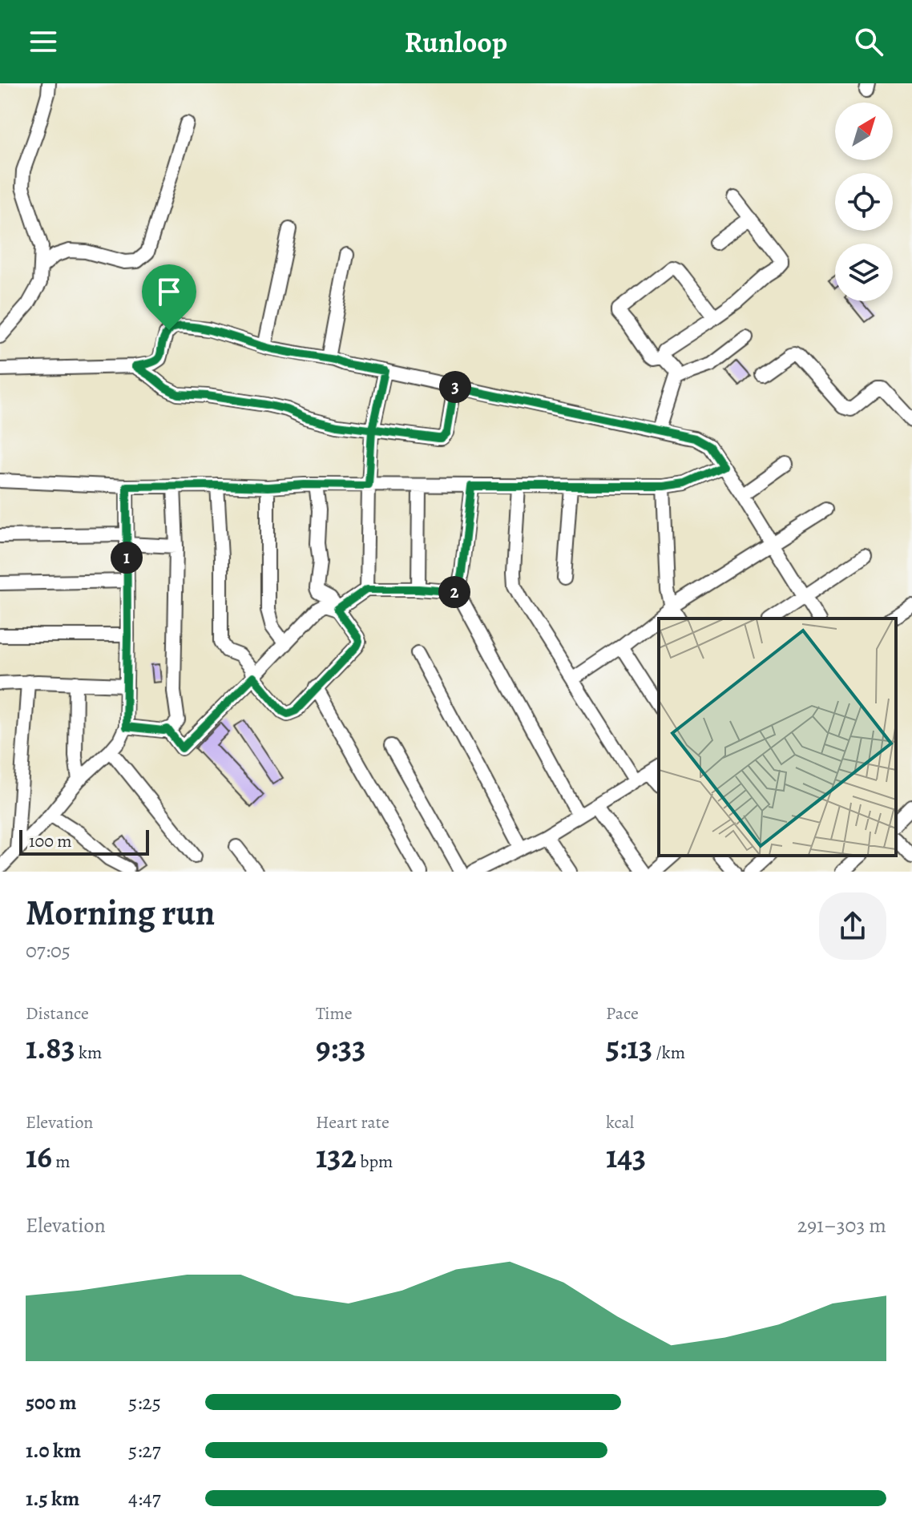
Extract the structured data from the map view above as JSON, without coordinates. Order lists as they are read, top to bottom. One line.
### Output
{"scale_bar":"100 m","north":"top right","page":{"header":"Runloop","pins":["3","1","2"],"scale":"100 m","heading":["Morning run","07:05"],"stats":[["Distance","1.83 km"],["Time","9:33"],["Pace","5:13 /km"],["Elevation","16 m"],["Heart rate","132 bpm"],["kcal","143"]],"chart":["Elevation","291–303 m"],"list":[{"name":"500 m","note":"5:25"},{"name":"1.0 km","note":"5:27"},{"name":"1.5 km","note":"4:47"}]}}
